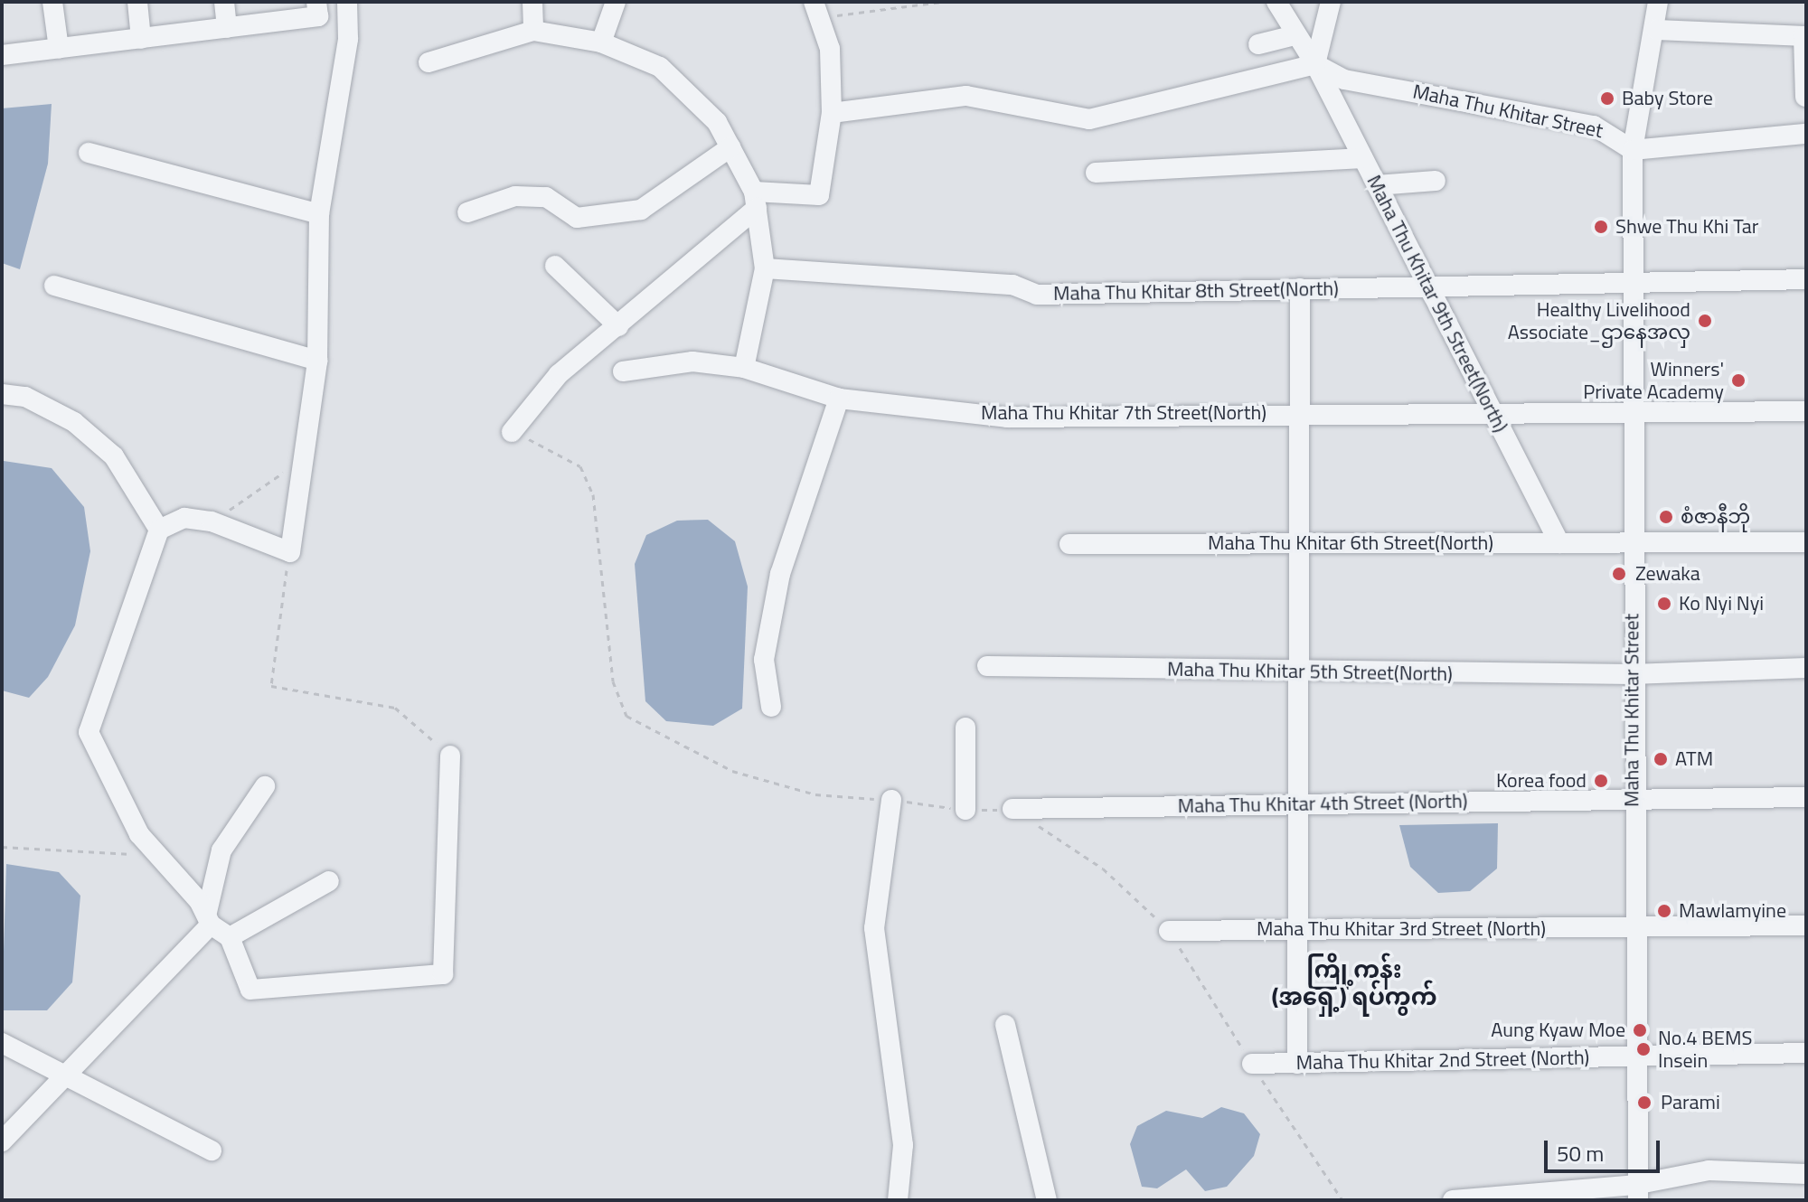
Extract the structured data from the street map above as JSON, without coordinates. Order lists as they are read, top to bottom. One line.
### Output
{"streets":{"street":["Maha Thu Khitar Street","Maha Thu Khitar 8th Street(North)","Maha Thu Khitar 9th Street(North)","Maha Thu Khitar 7th Street(North)","Maha Thu Khitar 6th Street(North)","Maha Thu Khitar 5th Street(North)","Maha Thu Khitar 4th Street (North)","Maha Thu Khitar 3rd Street (North)","Maha Thu Khitar 2nd Street (North)"]},"crossings":[["Maha Thu Khitar Street","Maha Thu Khitar 8th Street(North)"],["Maha Thu Khitar Street","Maha Thu Khitar 9th Street(North)"],["Maha Thu Khitar Street","Maha Thu Khitar 7th Street(North)"],["Maha Thu Khitar Street","Maha Thu Khitar 6th Street(North)"],["Maha Thu Khitar Street","Maha Thu Khitar 5th Street(North)"],["Maha Thu Khitar Street","Maha Thu Khitar 4th Street (North)"],["Maha Thu Khitar Street","Maha Thu Khitar 3rd Street (North)"],["Maha Thu Khitar Street","Maha Thu Khitar 2nd Street (North)"],["Maha Thu Khitar 8th Street(North)","Maha Thu Khitar 9th Street(North)"],["Maha Thu Khitar 9th Street(North)","Maha Thu Khitar 7th Street(North)"],["Maha Thu Khitar 9th Street(North)","Maha Thu Khitar 6th Street(North)"]],"districts":["ကြို့ကုန်း (အရှေ့) ရပ်ကွက်"],"places":["Baby Store","Shwe Thu Khi Tar","Healthy Livelihood Associate_ဌာနေအလှ","Winners' Private Academy","စံဇာနီဘို","Zewaka","Ko Nyi Nyi","ATM","Korea food","Mawlamyine","Aung Kyaw Moe","No.4 BEMS Insein","Parami"],"scale_bar":"50 m"}
